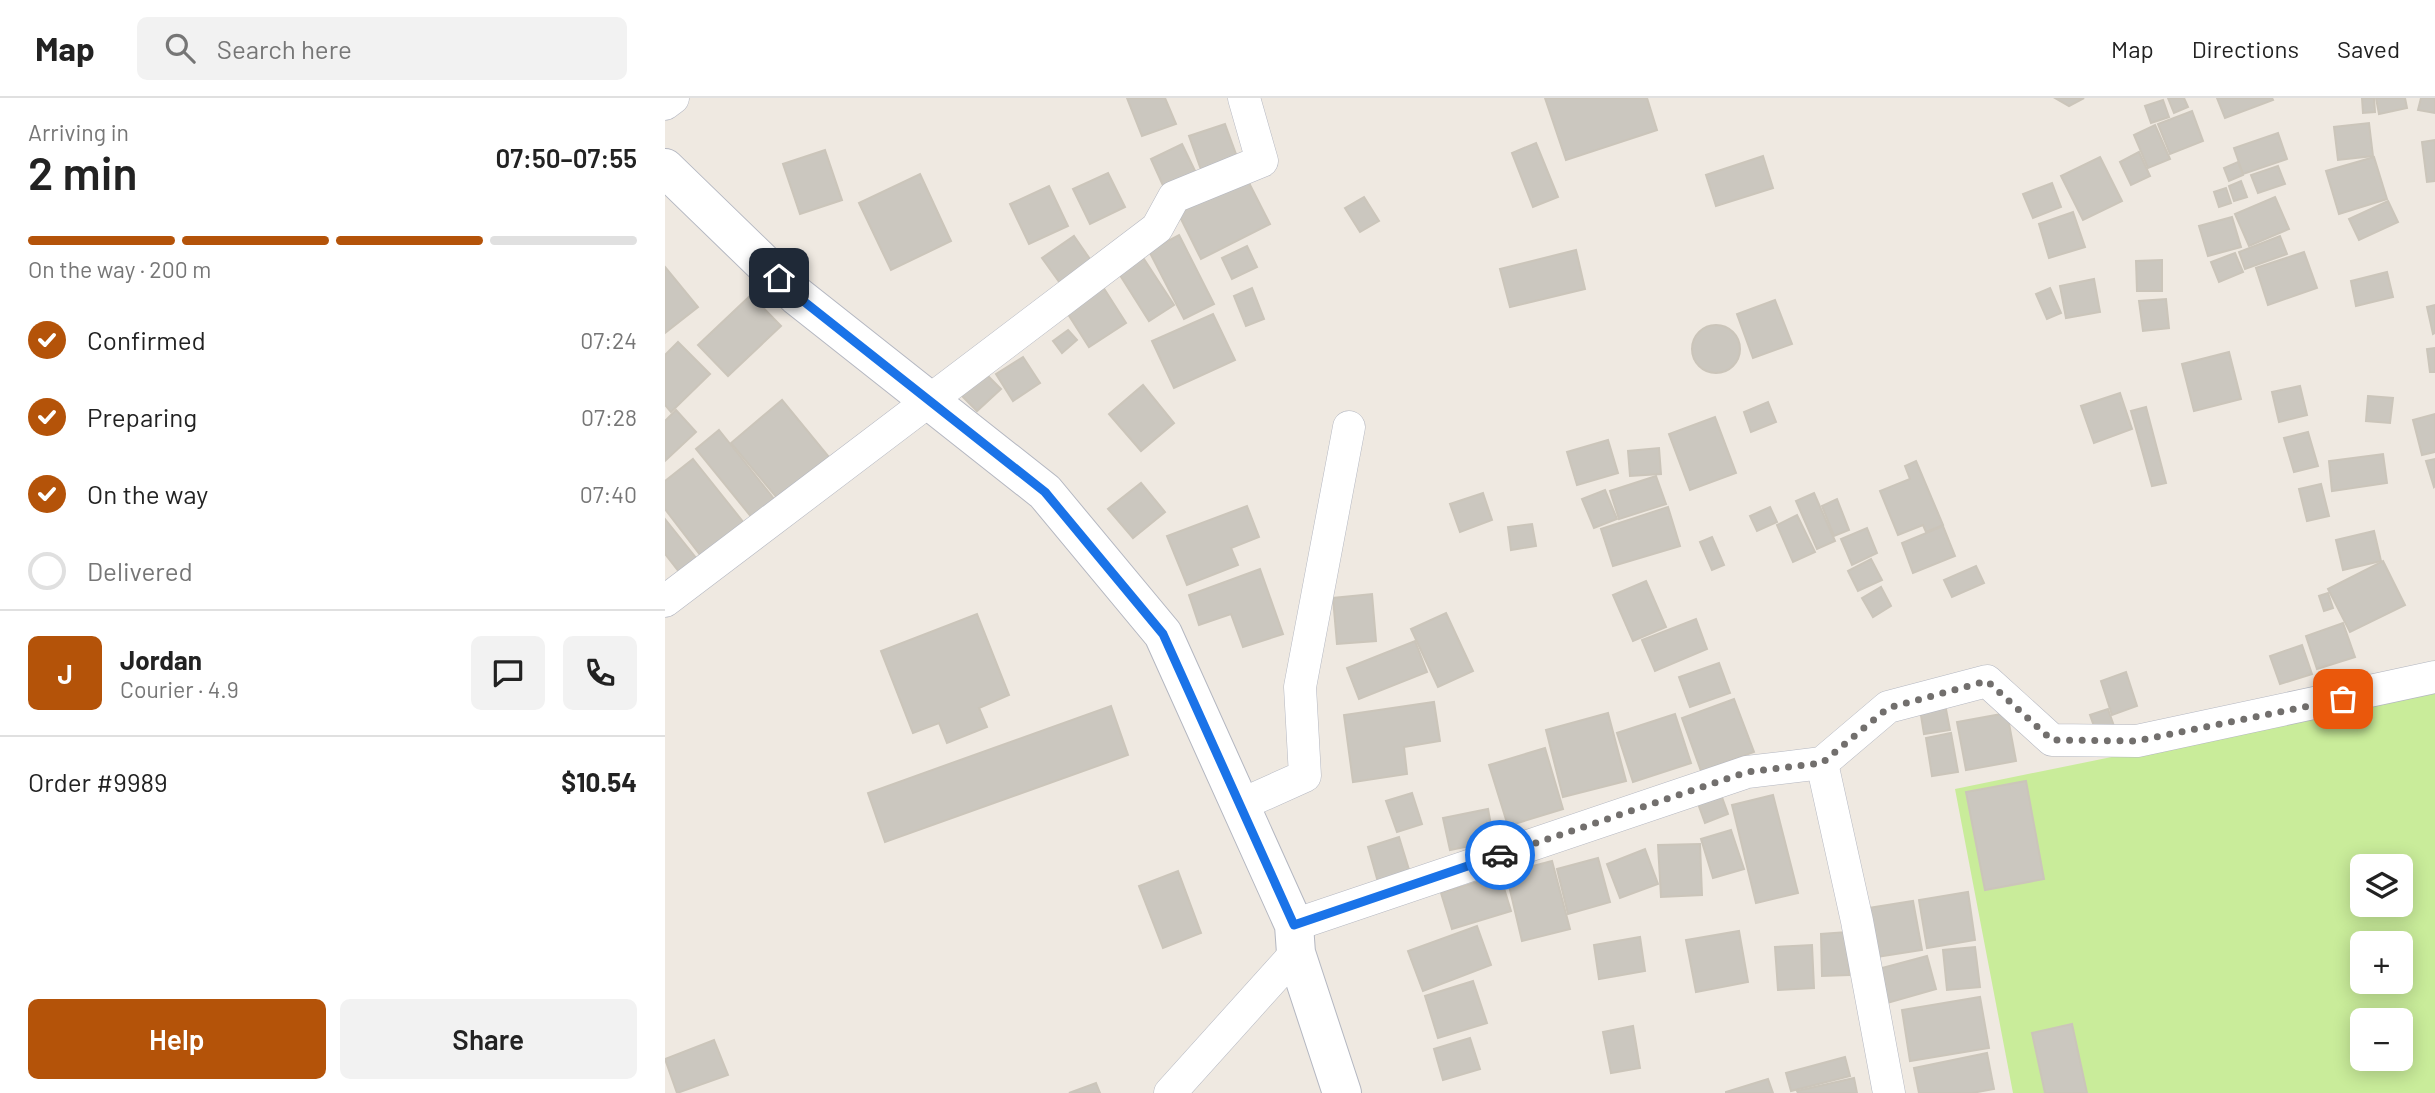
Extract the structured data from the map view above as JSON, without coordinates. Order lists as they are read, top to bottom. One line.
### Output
{"page":{"header":"Map","search":"Search here","nav":["Map","Directions","Saved"],"heading":["2 min","Arriving in","07:50–07:55"],"panel":["Jordan","Courier · 4.9","Order #9989","$10.54"],"bar":"On the way · 200 m","list":[["Confirmed","07:24"],["Preparing","07:28"],["On the way","07:40"],"Delivered"],"round":"J","map_buttons":["+","−"],"buttons":["Help","Share"]}}
